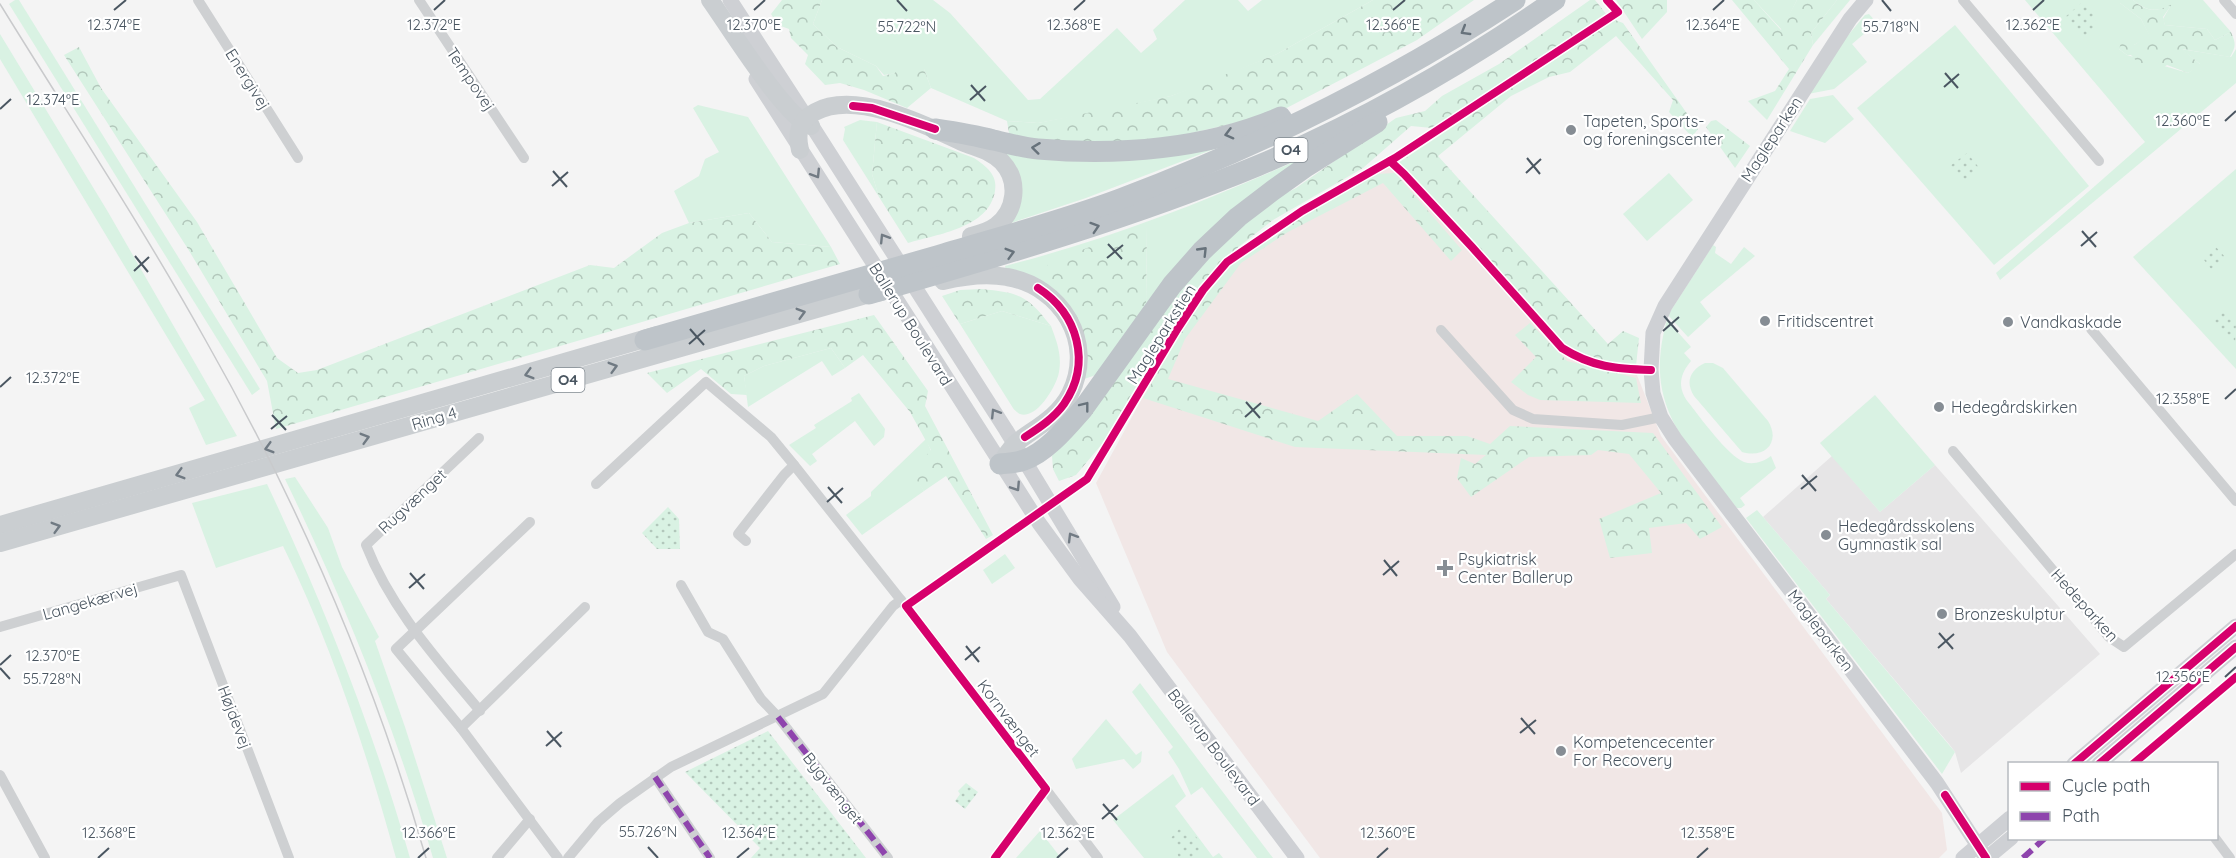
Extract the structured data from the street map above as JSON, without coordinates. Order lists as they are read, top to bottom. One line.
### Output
{"streets":{"highway":["O4"],"main road":["Ring 4"],"street":["Energivej","Tempovej","Magleparken","Ballerup Boulevard","Rugvænget","Langekærvej","Hedeparken","Højdevej","Kornvænget","Bygvænget"],"cycle path":["Magleparkstien"]},"crossings":[["O4","Ring 4"],["Langekærvej","Højdevej"]],"places":{"other":["Tapeten, Sports- og foreningscenter","Fritidscentret","Vandkaskade","Hedegårdskirken","Hedegårdsskolens Gymnastik sal","Bronzeskulptur","Kompetencecenter For Recovery"],"health":["Psykiatrisk Center Ballerup"]},"legend":["Cycle path","Path"],"coordinates":["12.374°E","12.372°E","12.370°E","12.368°E","12.366°E","12.364°E","12.362°E","55.722°N","55.718°N","12.360°E","12.358°E","12.356°E","55.728°N","55.726°N"]}
